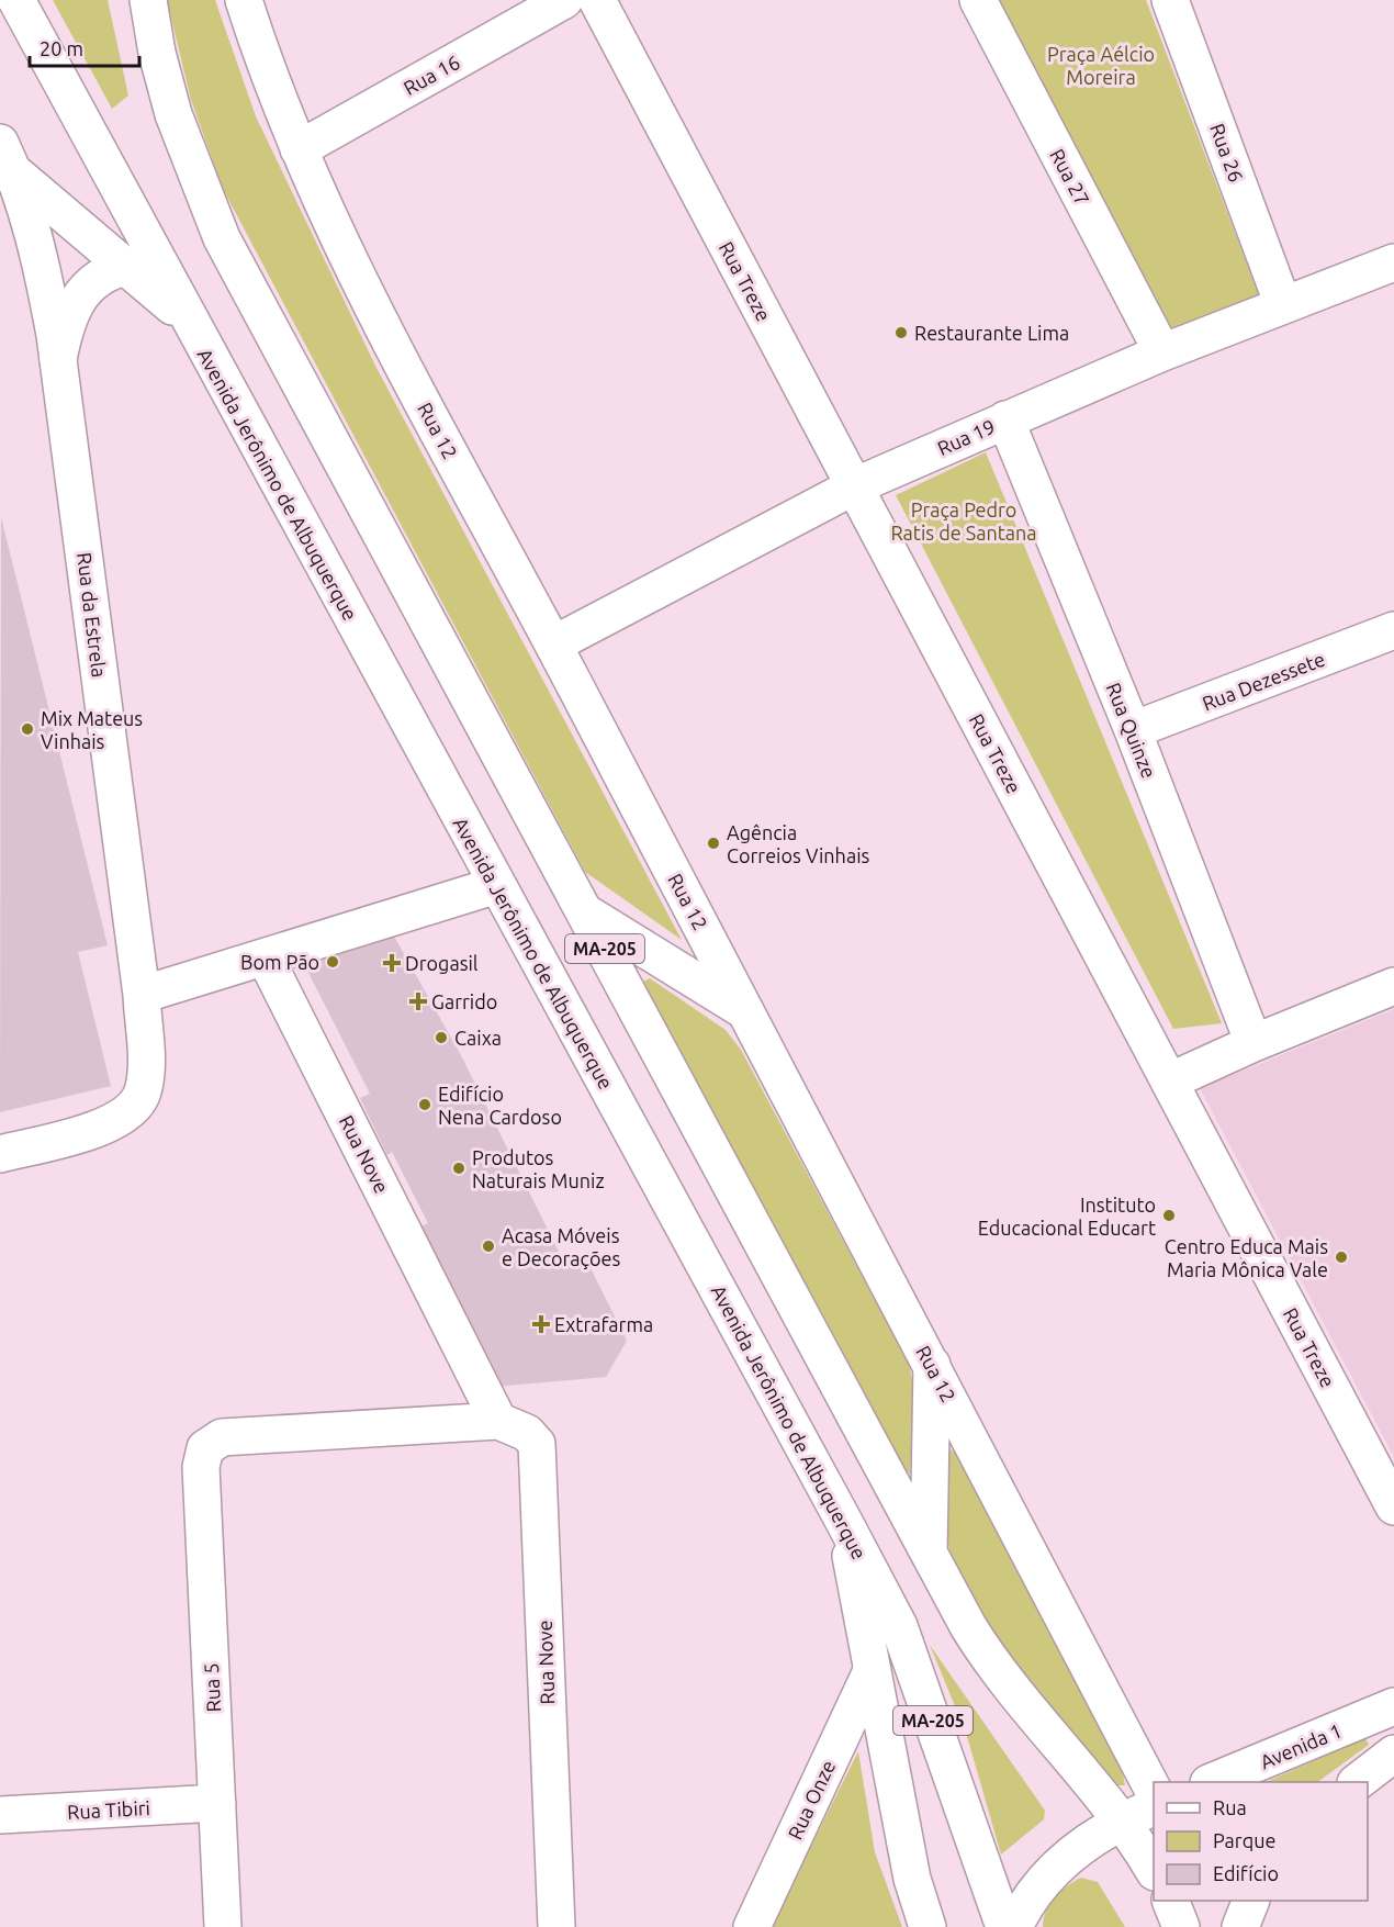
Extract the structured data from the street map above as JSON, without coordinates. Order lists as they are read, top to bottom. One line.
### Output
{"streets":{"street":["Rua 16","Rua 26","Rua 27","Rua Treze","Rua 12","Rua 19","Avenida Jerônimo de Albuquerque","Rua da Estrela","Rua Dezessete","Rua Quinze","MA-205","Rua Nove","Rua 5","Avenida 1","Rua Onze","Rua Tibiri"]},"crossings":[["Rua 16","Rua 12"],["Rua 26","Rua 19"],["Rua 27","Rua 19"],["Rua Treze","Rua 19"],["Rua 12","Rua 19"],["Rua 19","Rua Quinze"],["Rua Dezessete","Rua Quinze"],["Rua Nove","Rua 5"],["Rua 5","Rua Tibiri"]],"parks":["Praça Aélcio Moreira","Praça Pedro Ratis de Santana"],"places":{"other":["Restaurante Lima","Mix Mateus Vinhais","Agência Correios Vinhais","Bom Pão","Caixa","Edifício Nena Cardoso","Produtos Naturais Muniz","Instituto Educacional Educart","Acasa Móveis e Decorações","Centro Educa Mais Maria Mônica Vale"],"health":["Drogasil","Garrido","Extrafarma"]},"legend":["Rua","Parque","Edifício"],"scale_bar":"20 m"}
